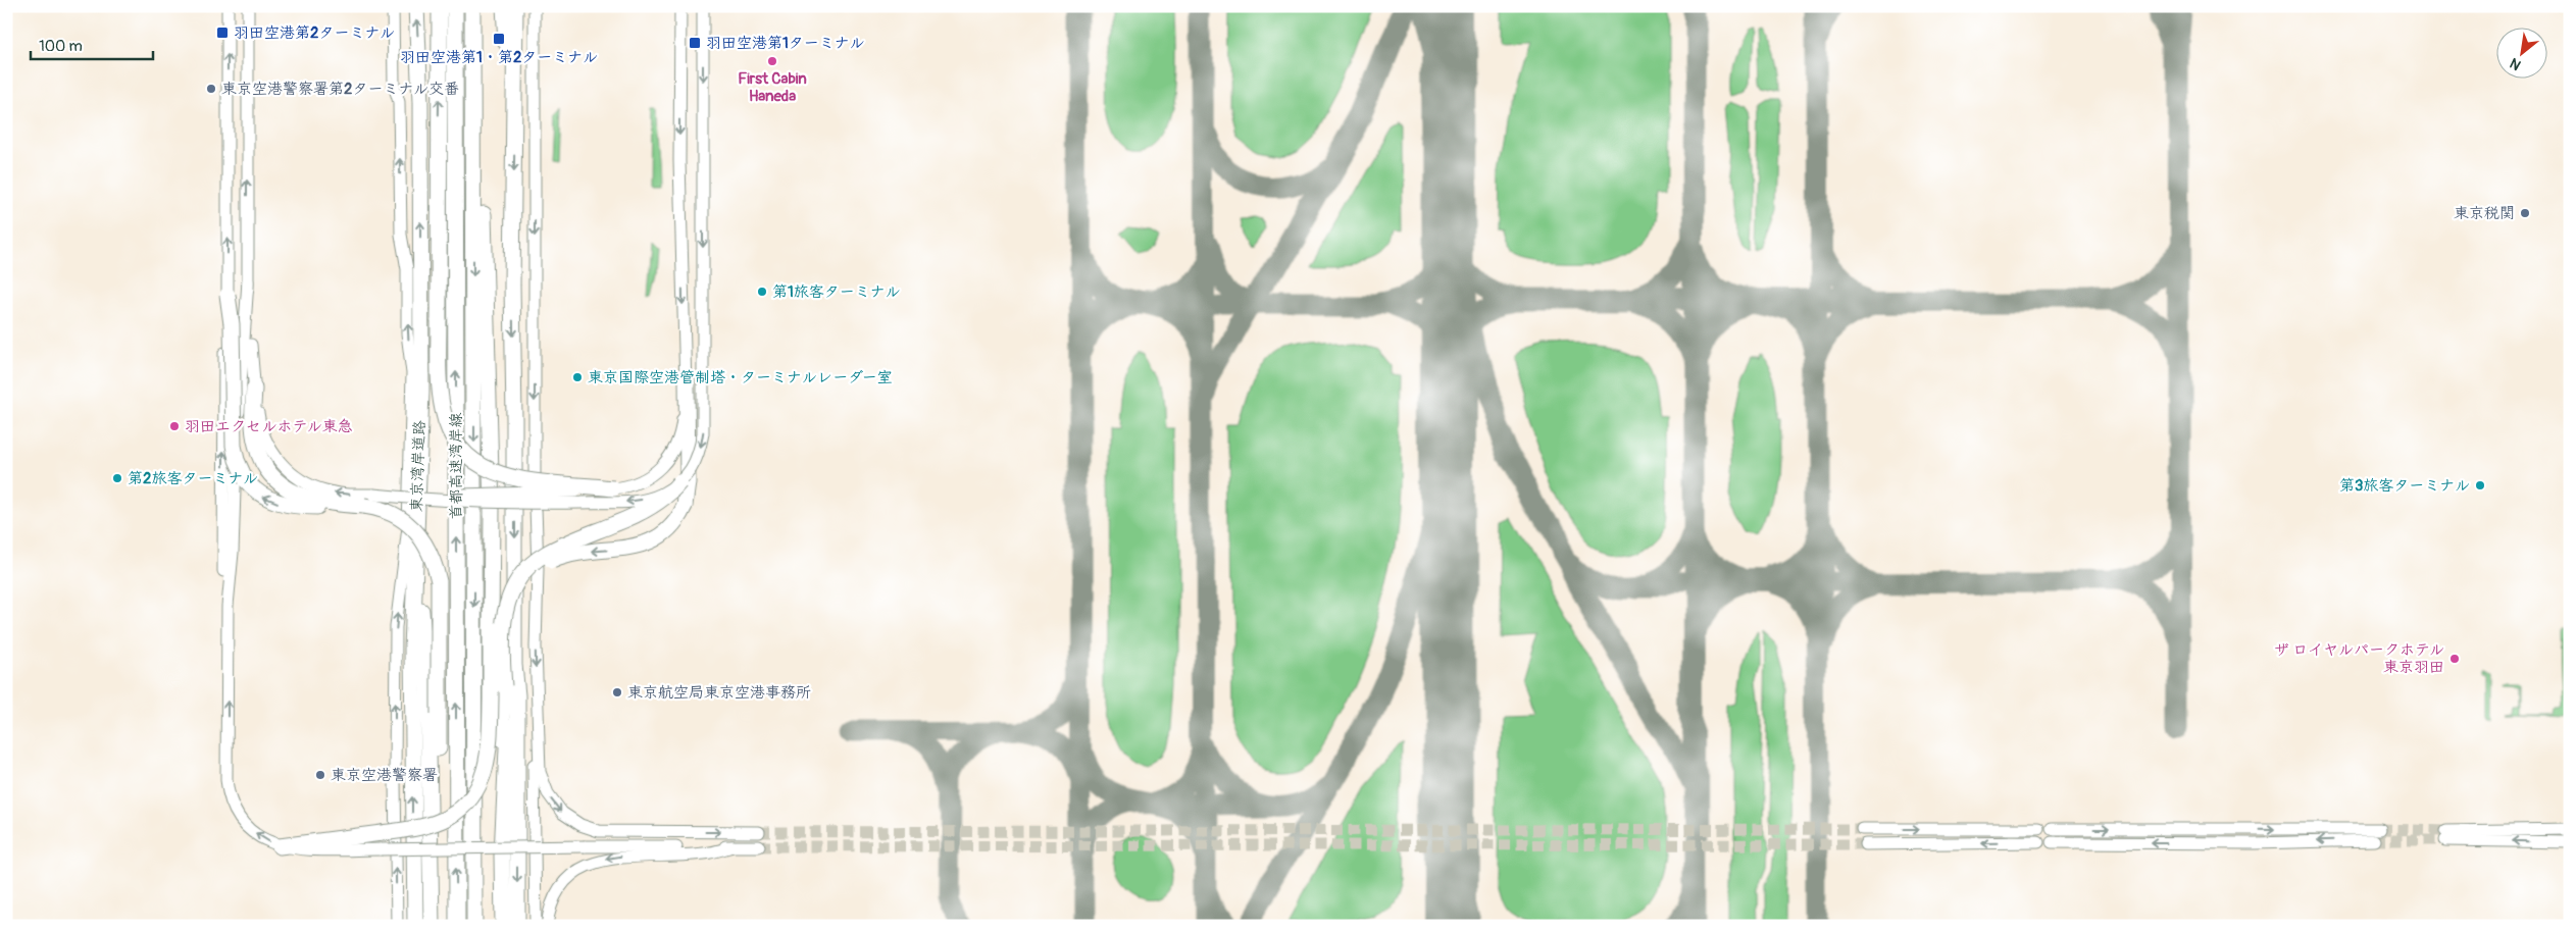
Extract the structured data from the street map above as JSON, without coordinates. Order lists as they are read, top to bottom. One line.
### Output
{"streets":{"highway":["東京湾岸道路","首都高速湾岸線"]},"places":{"transit":["羽田空港第2ターミナル","羽田空港第1・第2ターミナル","羽田空港第1ターミナル"],"other":["First Cabin Haneda","東京空港警察署第2ターミナル交番","東京税関","第1旅客ターミナル","東京国際空港管制塔・ターミナルレーダー室","羽田エクセルホテル東急","第2旅客ターミナル","第3旅客ターミナル","ザ ロイヤルパークホテル 東京羽田","東京航空局東京空港事務所","東京空港警察署"]},"scale_bar":"100 m","north":"bottom left"}
